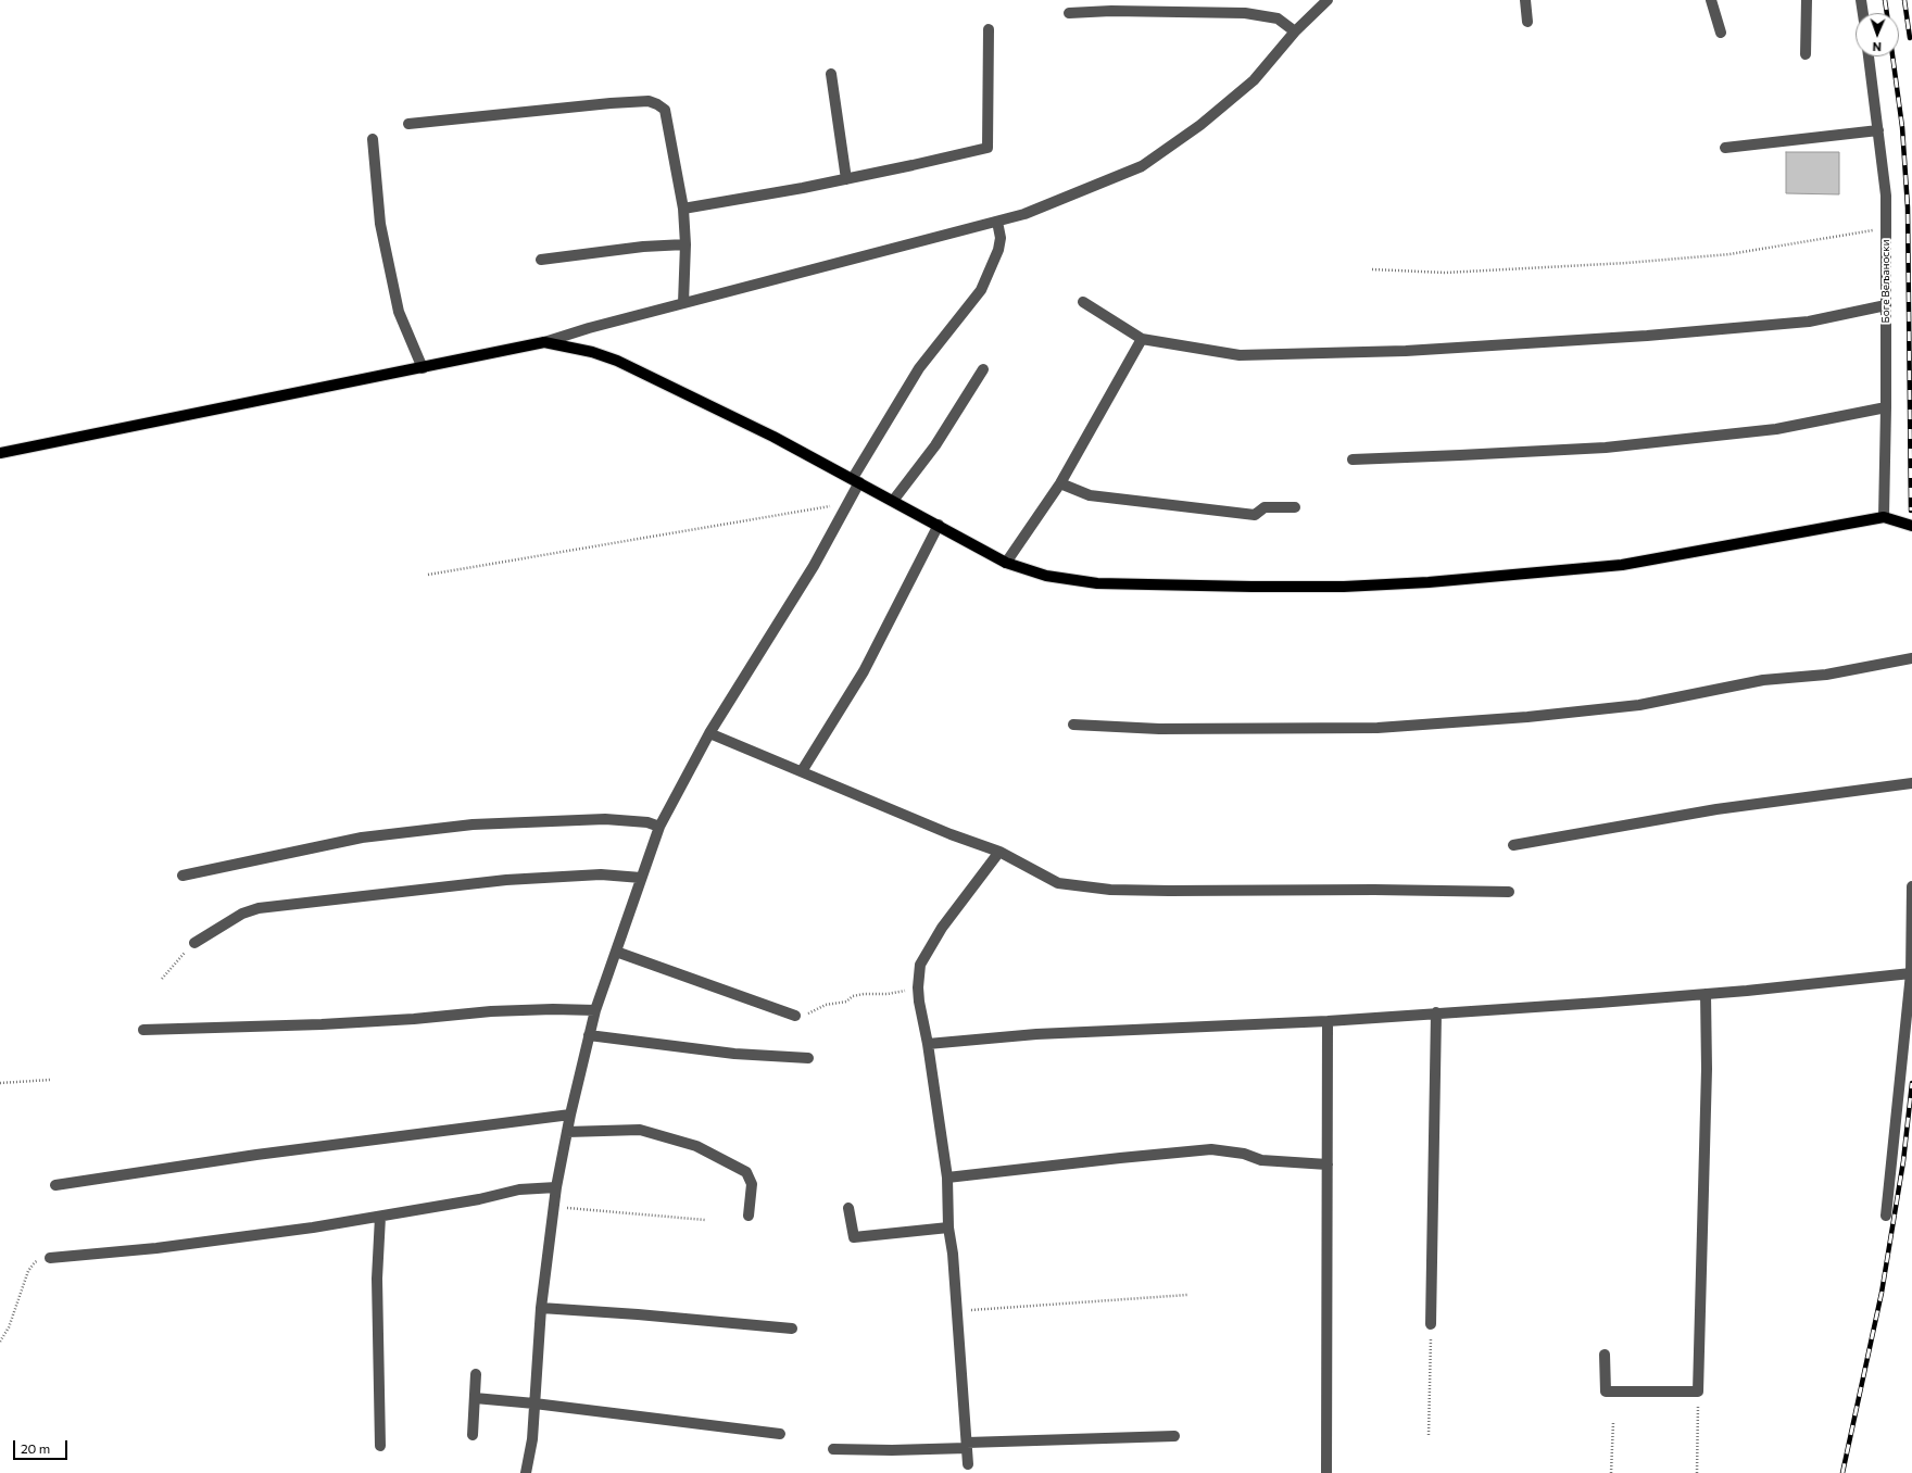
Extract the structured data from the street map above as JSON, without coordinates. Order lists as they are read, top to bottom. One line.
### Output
{"streets":{"street":["Боге Вељаноски"]},"scale_bar":"20 m","north":"bottom"}
